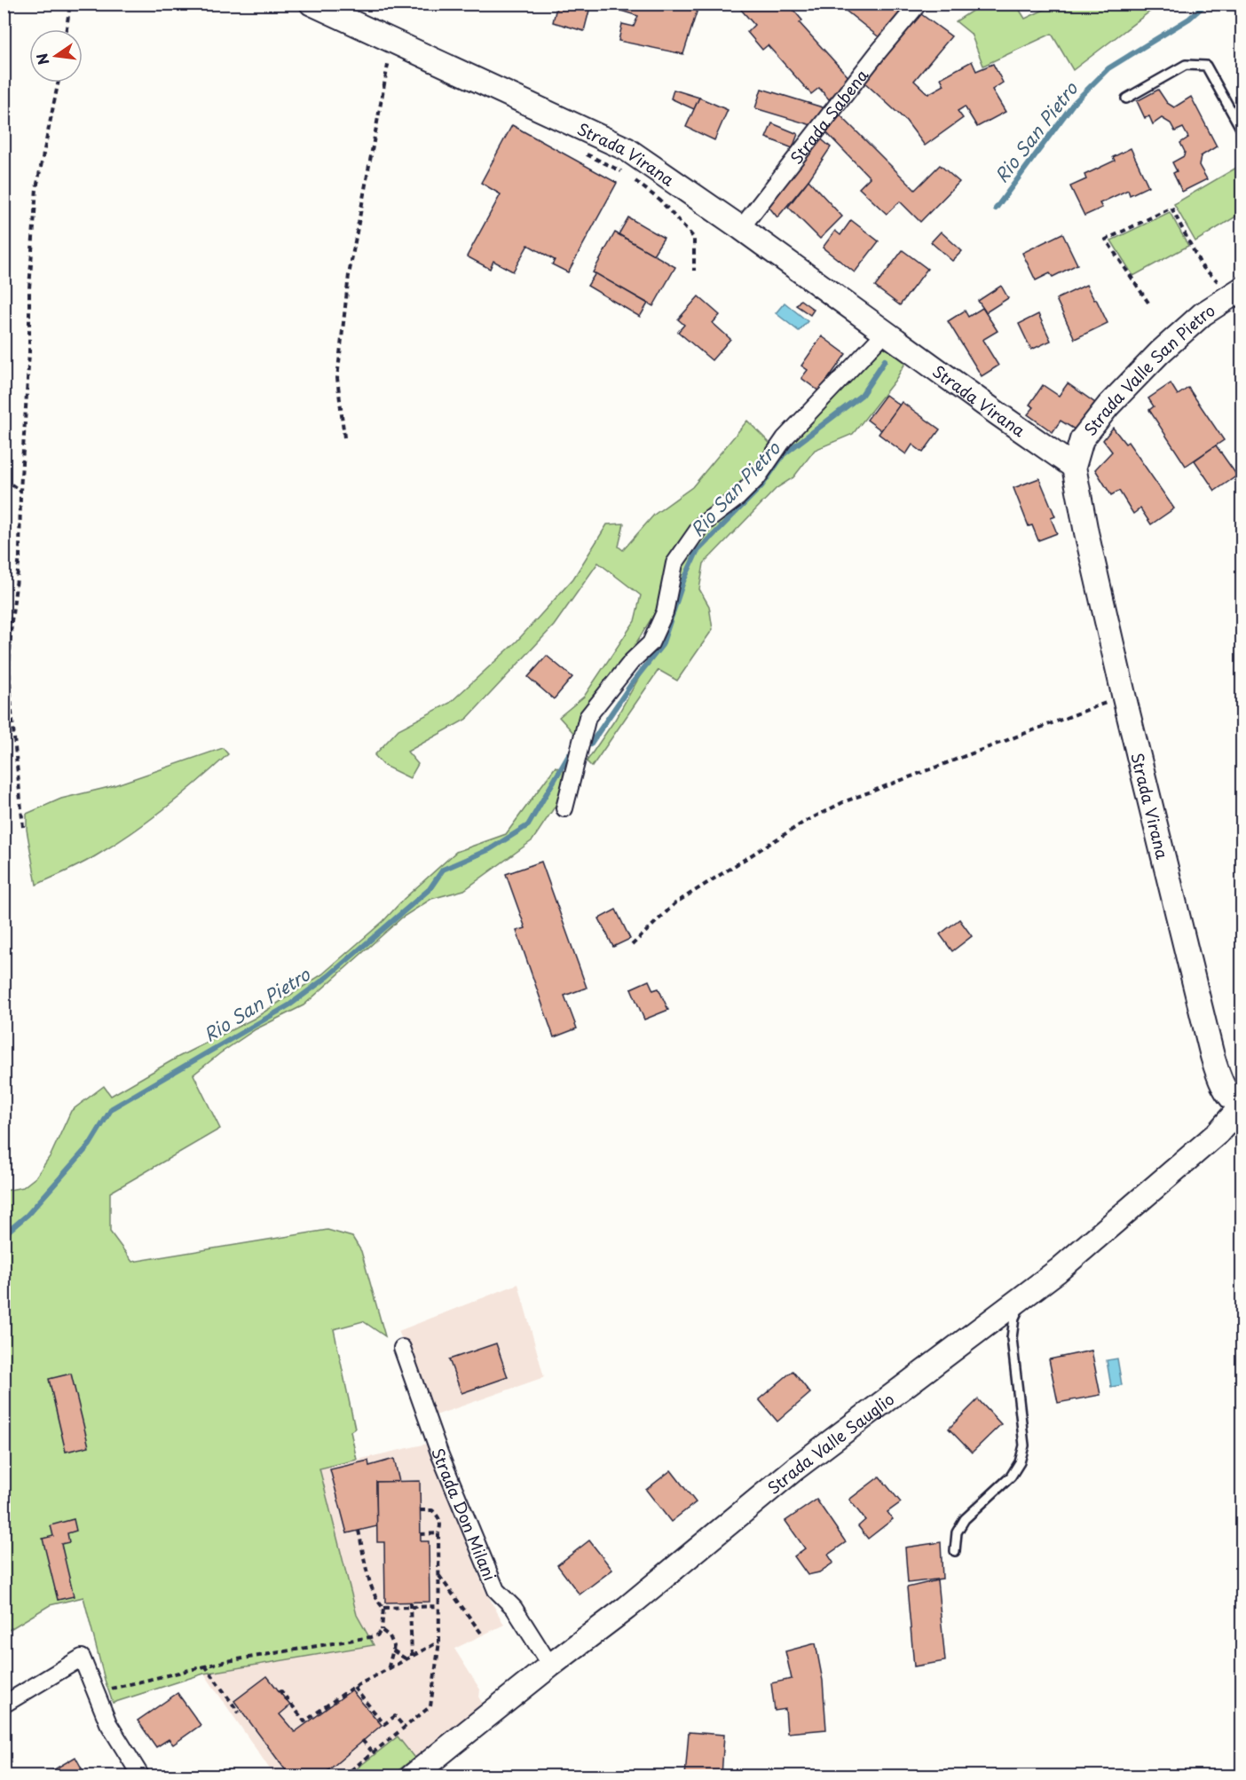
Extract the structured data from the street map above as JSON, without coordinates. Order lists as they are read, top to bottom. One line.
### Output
{"streets":{"street":["Strada Sabena","Strada Virana","Strada Valle San Pietro","Strada Valle Sauglio","Strada Don Milani"]},"crossings":[["Strada Sabena","Strada Virana"],["Strada Virana","Strada Valle San Pietro"],["Strada Virana","Strada Valle Sauglio"],["Strada Valle Sauglio","Strada Don Milani"]],"water":["Rio San Pietro"],"north":"left"}
